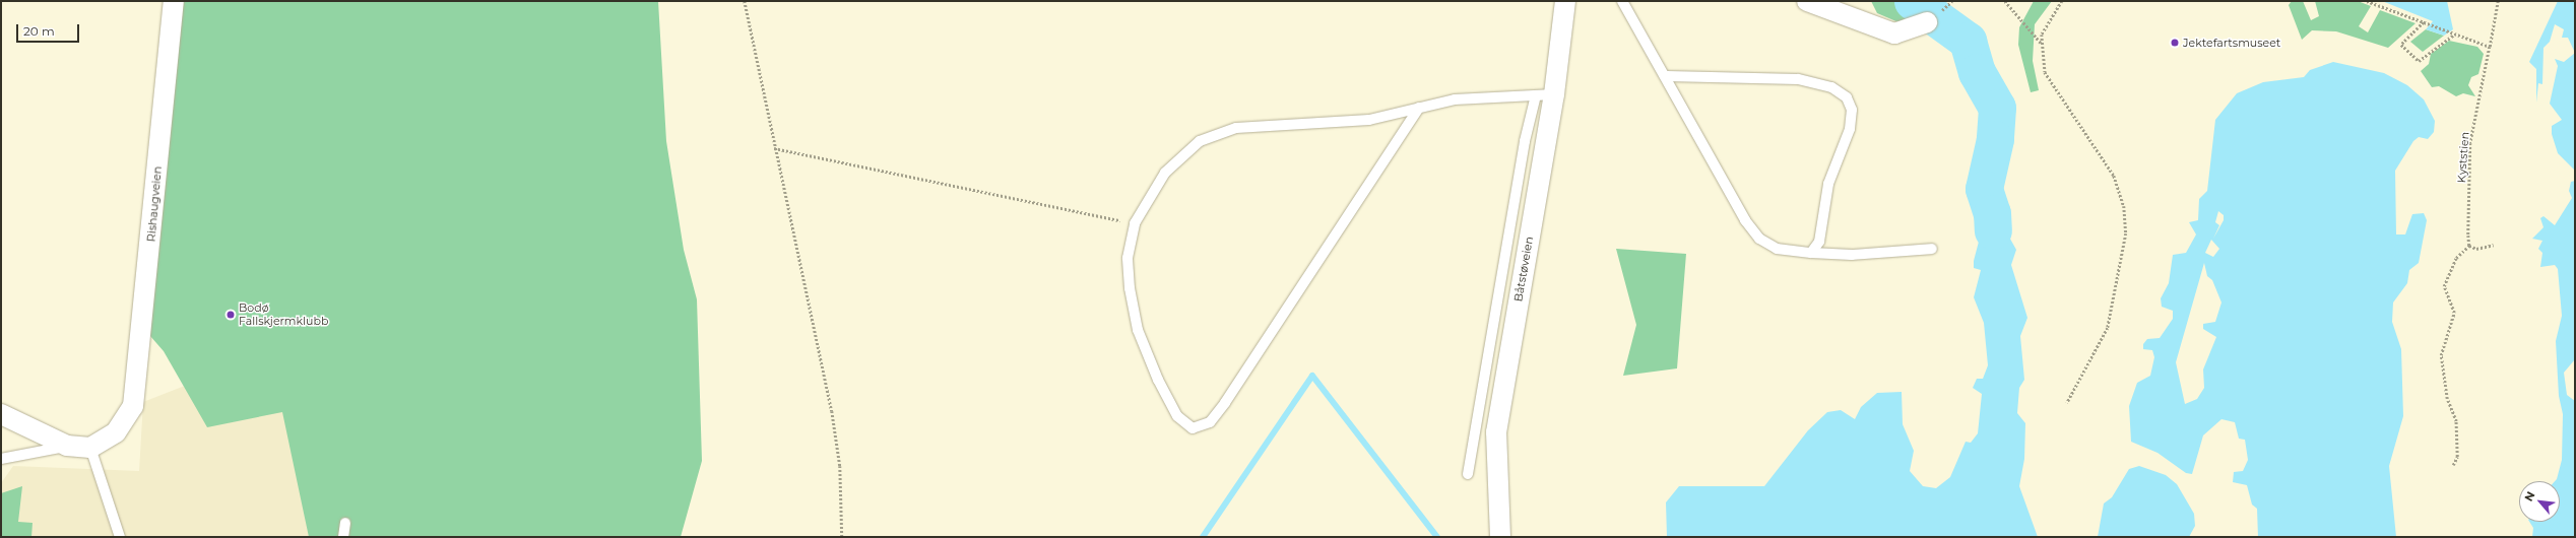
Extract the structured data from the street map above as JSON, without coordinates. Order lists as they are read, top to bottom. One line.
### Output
{"streets":{"street":["Rishaugveien","Båtstøveien"],"path":["Kyststien"]},"places":["Jektefartsmuseet","Bodø Fallskjermklubb"],"scale_bar":"20 m","north":"top left"}
